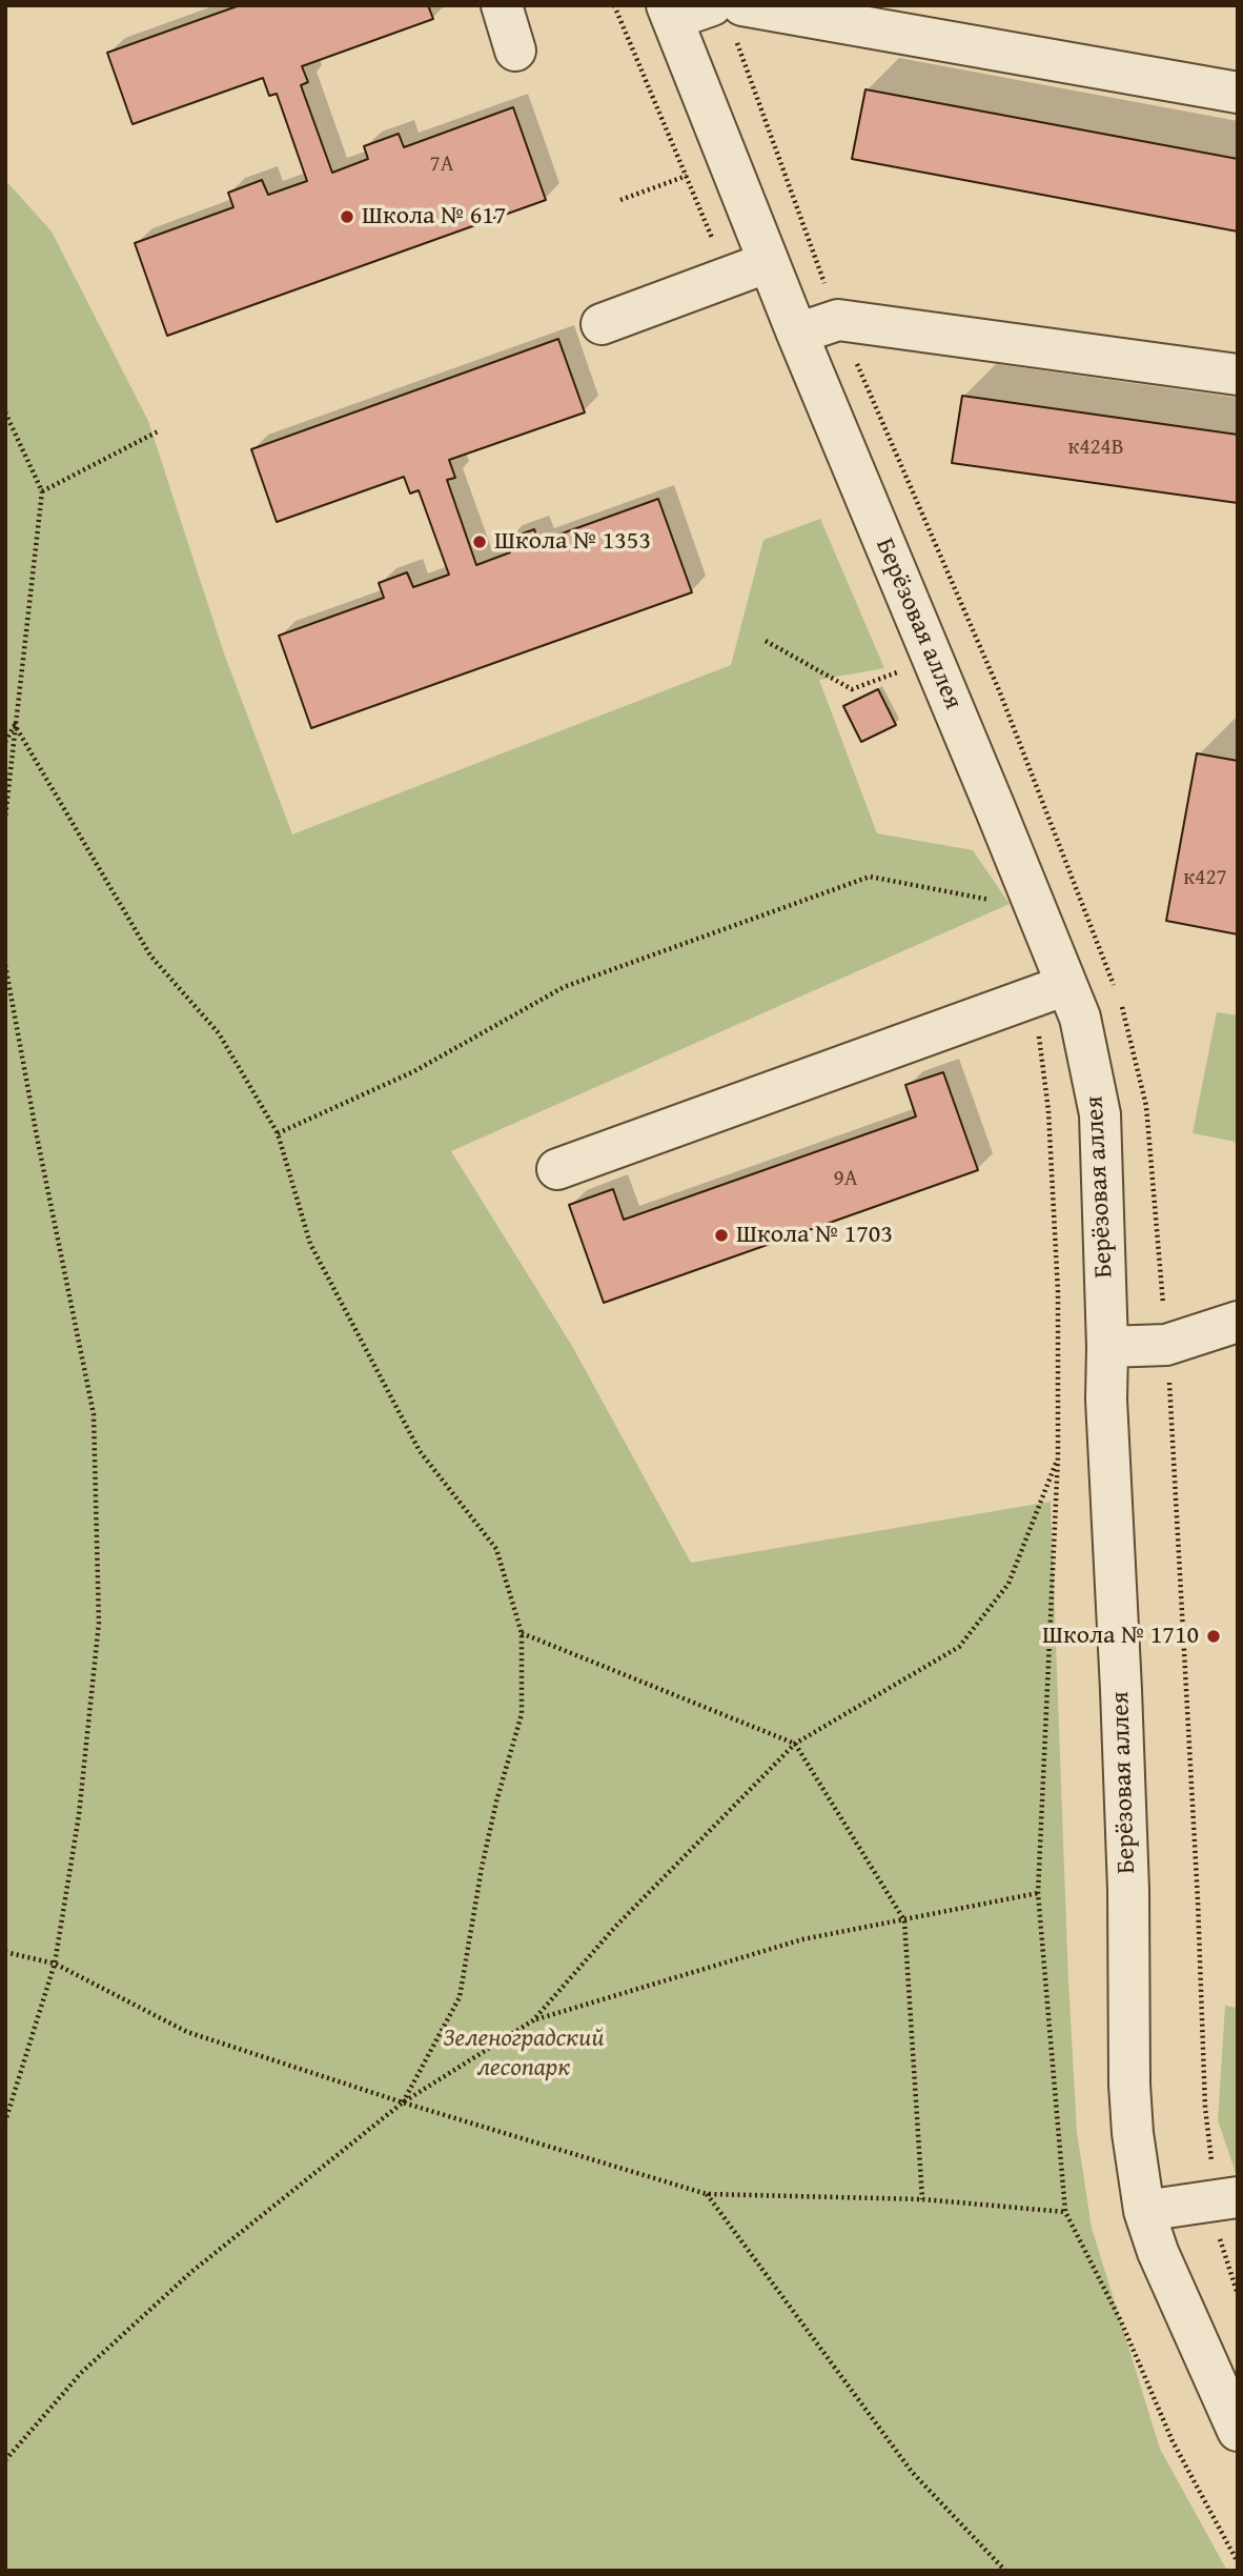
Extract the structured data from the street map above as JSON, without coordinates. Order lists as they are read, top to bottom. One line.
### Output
{"streets":{"street":["Берёзовая аллея"]},"parks":["Зеленоградский лесопарк"],"places":["Школа № 617","Школа № 1353","Школа № 1703","Школа № 1710"],"house_numbers":["7А","к424В","к427","9А"]}
